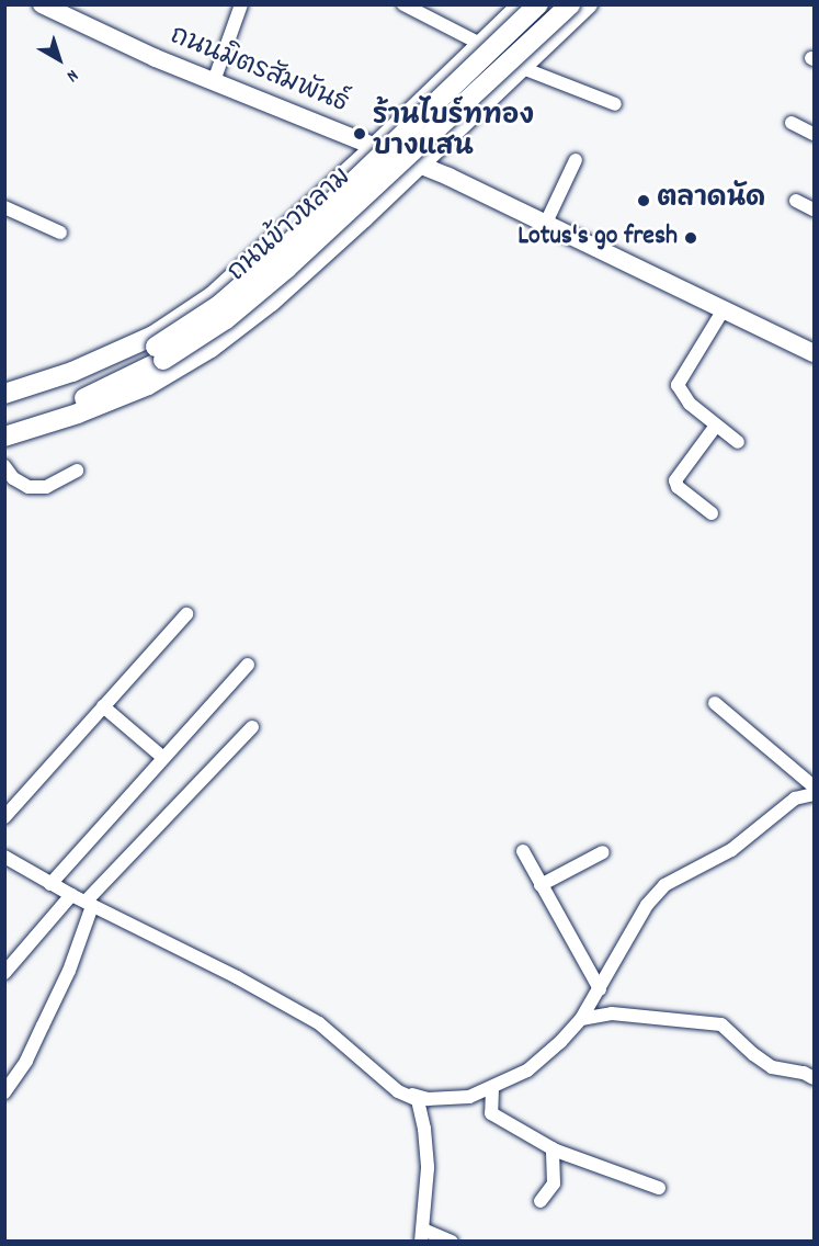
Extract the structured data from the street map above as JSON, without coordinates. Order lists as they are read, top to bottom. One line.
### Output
{"streets":{"main road":["ถนนข้าวหลาม"],"street":["ถนนมิตรสัมพันธ์"]},"places":["ร้านไบร์ททอง บางแสน","ตลาดนัด","Lotus's go fresh"],"north":"bottom right"}
